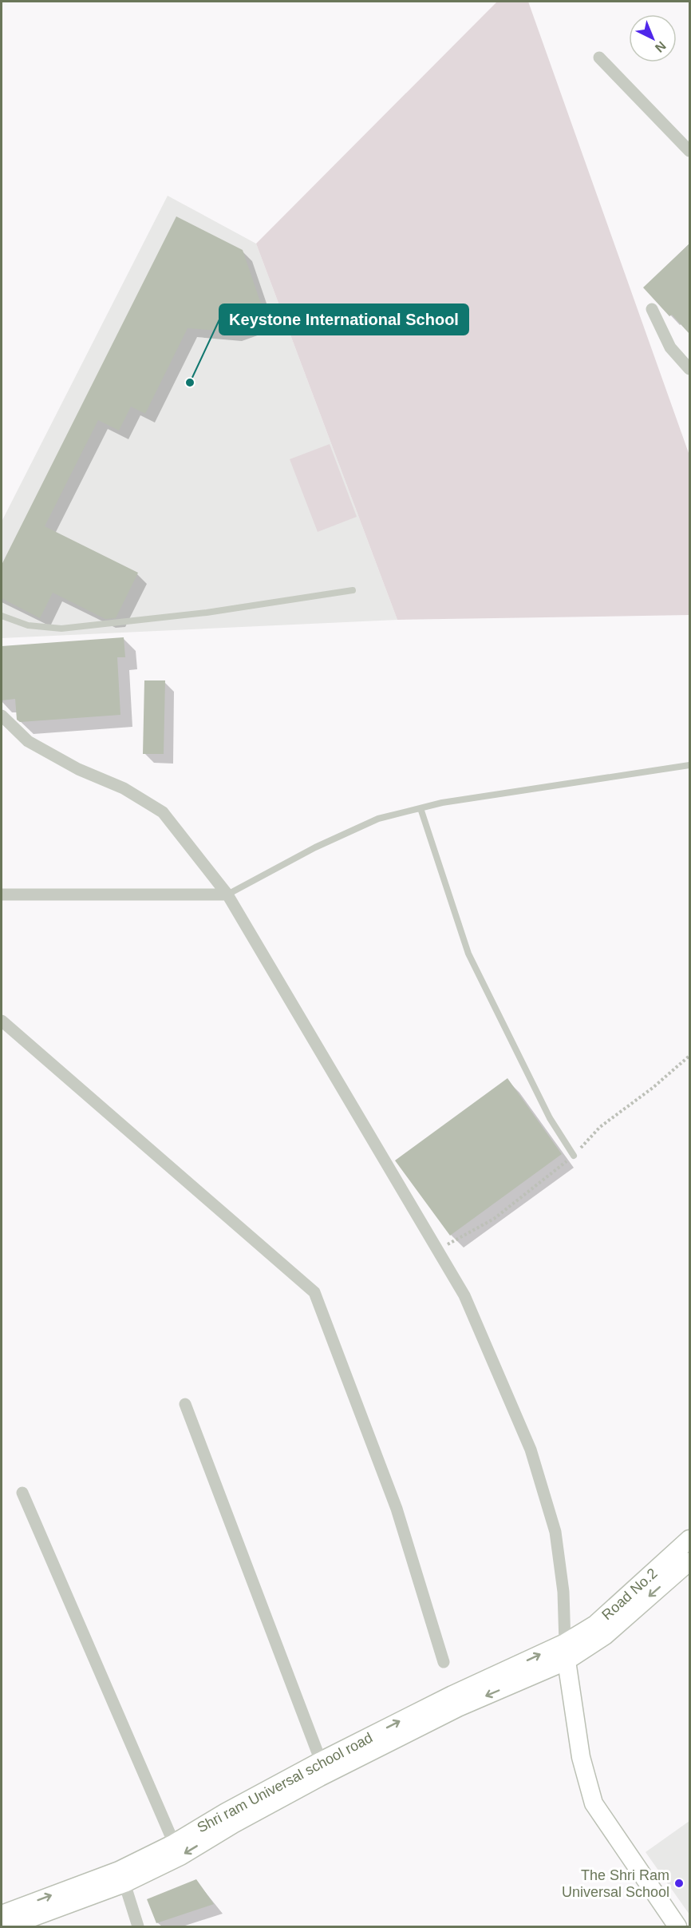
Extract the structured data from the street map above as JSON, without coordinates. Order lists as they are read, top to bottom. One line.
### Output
{"streets":{"street":["Road No.2","Shri ram Universal school road"]},"crossings":[["Road No.2","Shri ram Universal school road"]],"places":["Keystone International School","The Shri Ram Universal School"],"north":"bottom right"}
